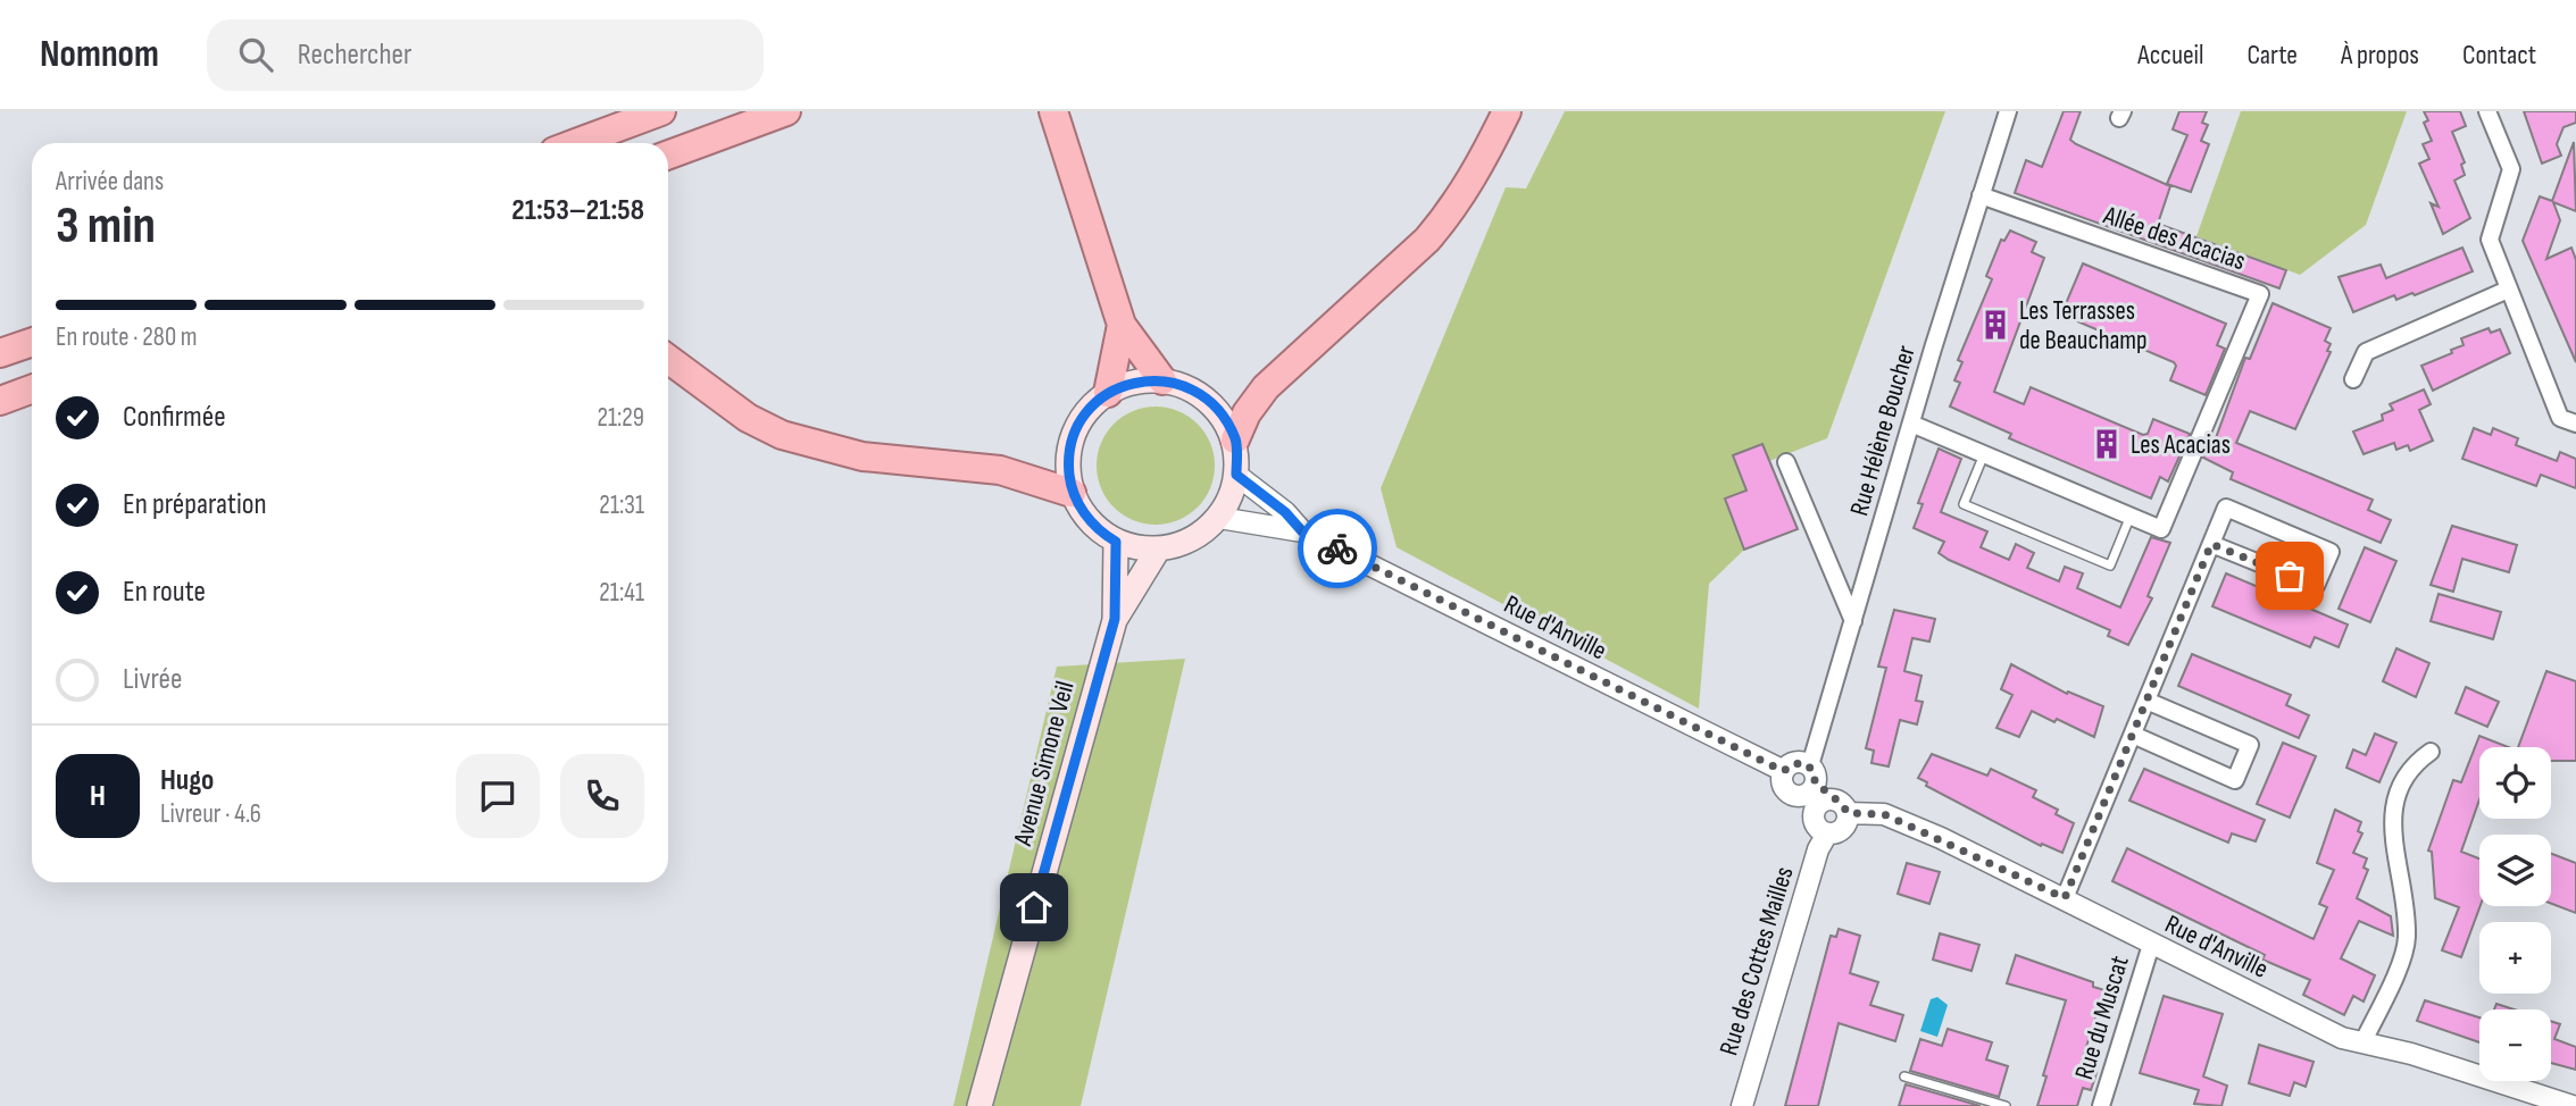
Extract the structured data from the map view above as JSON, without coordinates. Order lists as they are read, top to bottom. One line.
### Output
{"streets":{"main road":["Avenue Simone Veil"],"street":["Allée des Acacias","Rue Hélène Boucher","Rue d'Anville","Rue des Cottes Mailles","Rue du Muscat"]},"crossings":[["Allée des Acacias","Rue Hélène Boucher"],["Rue Hélène Boucher","Rue d'Anville"],["Rue d'Anville","Avenue Simone Veil"],["Rue d'Anville","Rue des Cottes Mailles"],["Rue d'Anville","Rue du Muscat"]],"places":{"building":["Les Terrasses de Beauchamp","Les Acacias"]},"page":{"header":"Nomnom","search":"Rechercher","nav":["Accueil","Carte","À propos","Contact"],"heading":["3 min","Arrivée dans","21:53–21:58"],"panel":["Hugo","Livreur · 4.6"],"bar":"En route · 280 m","list":[["Confirmée","21:29"],["En préparation","21:31"],["En route","21:41"],"Livrée"],"map_buttons":["+","−"],"round":"H"}}
